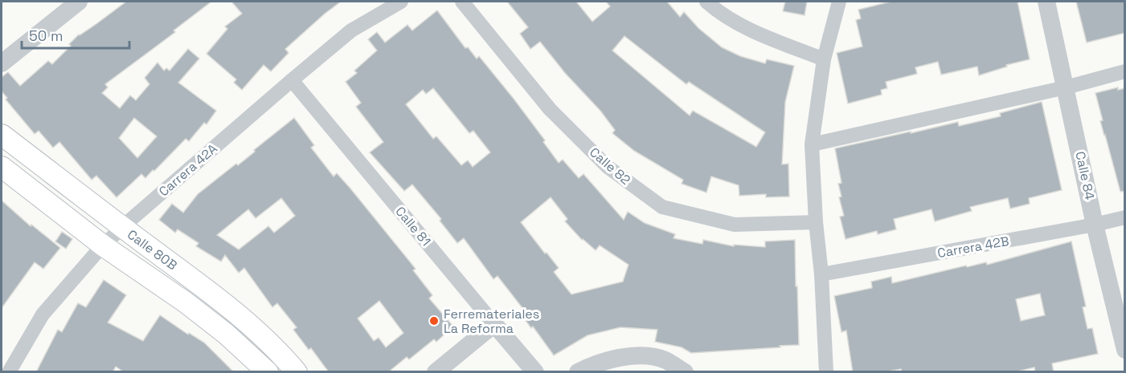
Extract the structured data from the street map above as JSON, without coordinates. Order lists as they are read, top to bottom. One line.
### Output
{"streets":{"main road":["Calle 80B"],"street":["Calle 82","Carrera 42A","Calle 84","Calle 81","Carrera 42B"]},"crossings":[["Carrera 42A","Calle 81"],["Carrera 42A","Calle 80B"],["Calle 84","Carrera 42B"]],"places":["Ferremateriales La Reforma"],"scale_bar":"50 m"}
